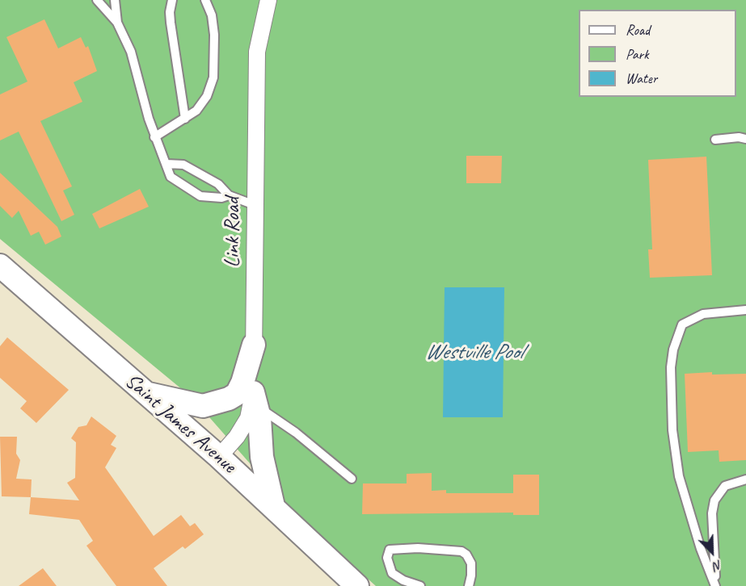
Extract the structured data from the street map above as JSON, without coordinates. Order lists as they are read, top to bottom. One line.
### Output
{"streets":{"main road":["Saint James Avenue"],"street":["Link Road"]},"crossings":[["Link Road","Saint James Avenue"]],"water":["Westville Pool"],"legend":["Road","Park","Water"],"north":"bottom right"}
